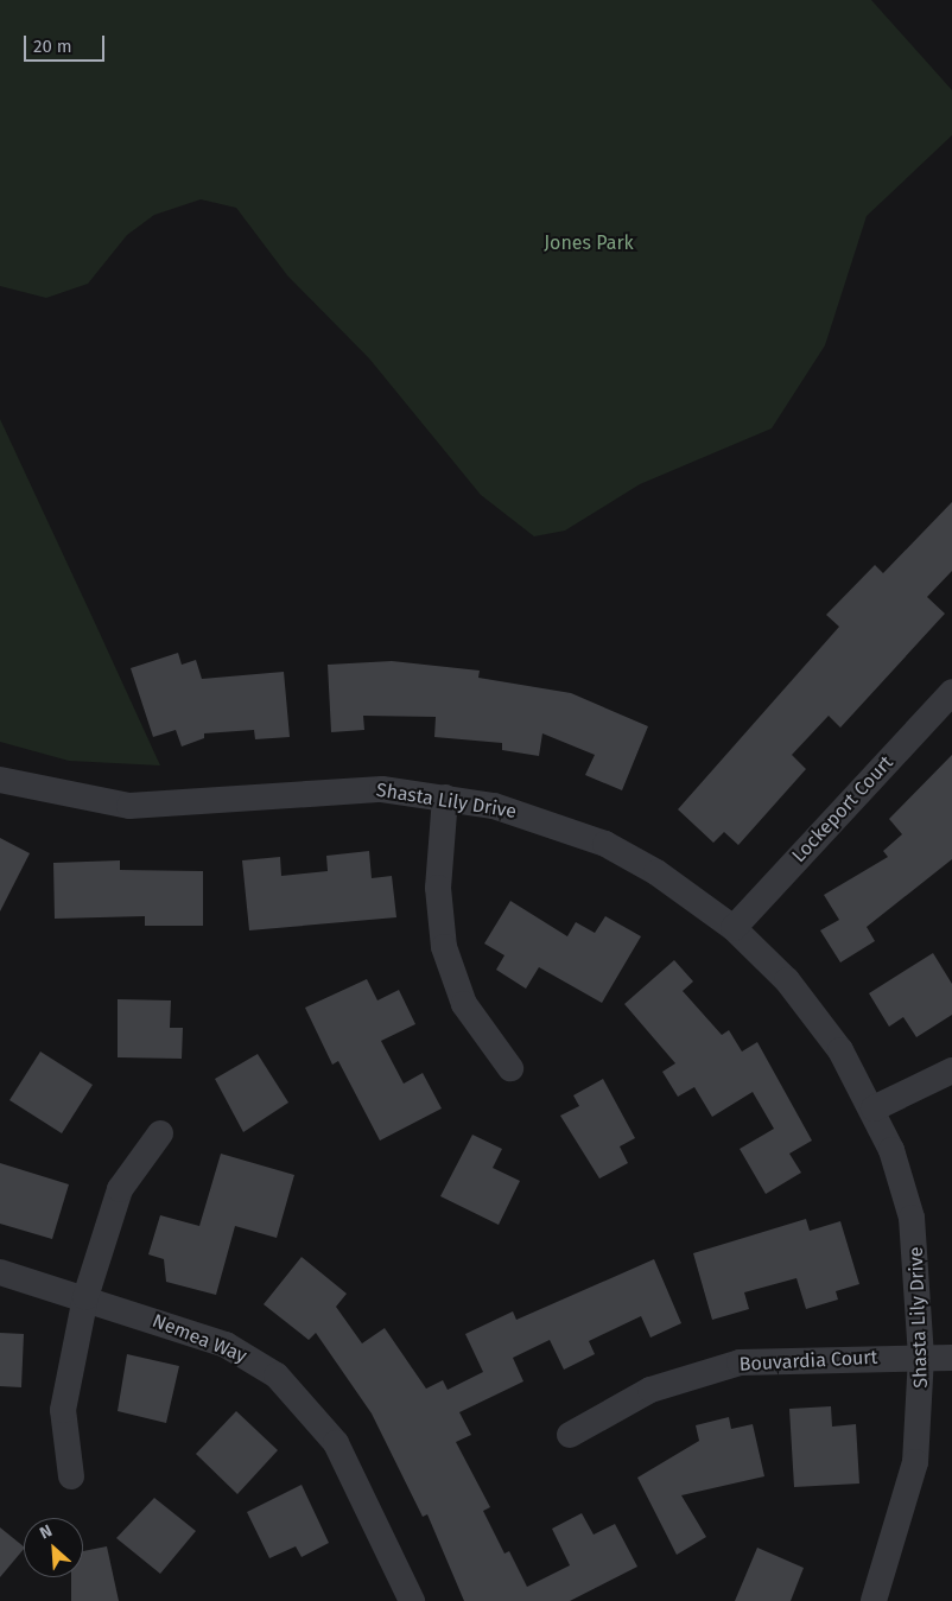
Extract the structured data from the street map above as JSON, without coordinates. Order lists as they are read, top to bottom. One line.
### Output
{"streets":{"street":["Shasta Lily Drive","Lockeport Court","Nemea Way","Bouvardia Court"]},"crossings":[["Shasta Lily Drive","Lockeport Court"],["Shasta Lily Drive","Bouvardia Court"]],"parks":["Jones Park"],"scale_bar":"20 m","north":"top left"}
